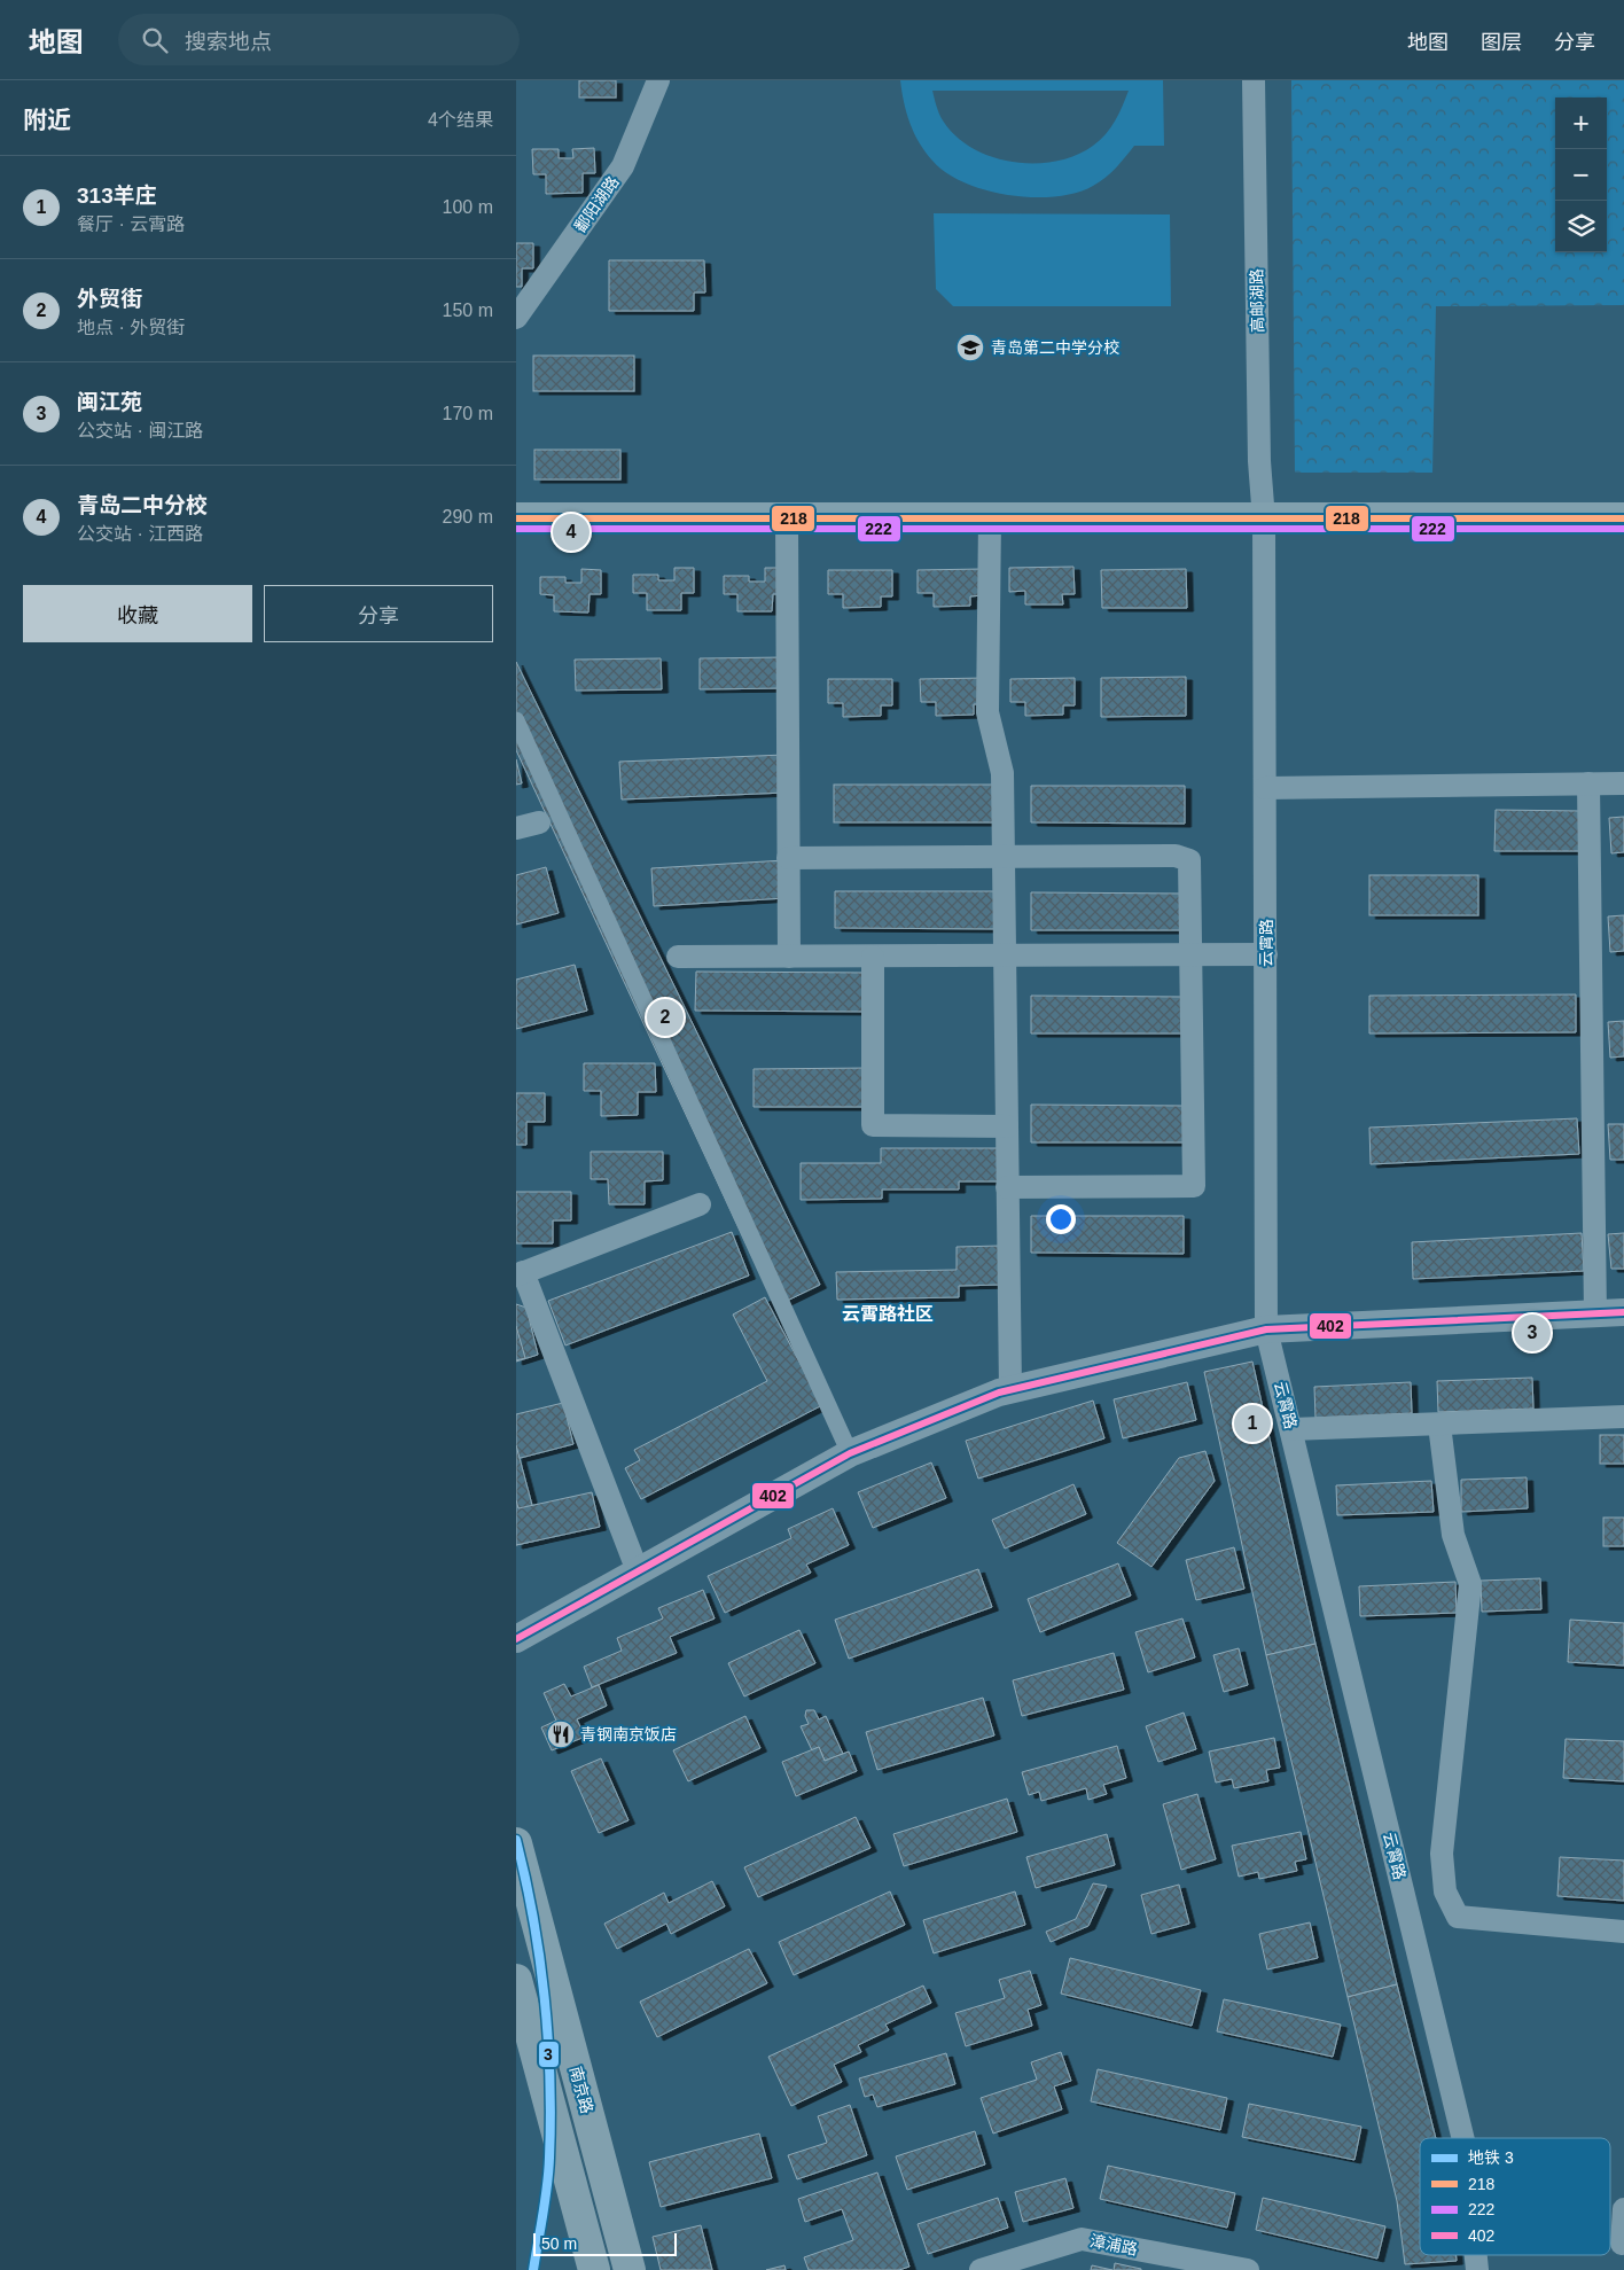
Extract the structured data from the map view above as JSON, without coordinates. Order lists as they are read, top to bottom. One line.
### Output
{"streets":{"main road":["南京路"],"street":["鄱阳湖路","高邮湖路","云霄路","漳浦路"]},"crossings":[["高邮湖路","云霄路"]],"districts":["云霄路社区"],"places":{"school or university":["青岛第二中学分校"],"restaurant":["青钢南京饭店"]},"lines":["transit line 218","transit line 222","transit line 402","metro line 3"],"legend":["地铁 3","218","222","402"],"scale_bar":"50 m","page":{"header":"地图","search":"搜索地点","nav":["地图","图层","分享"],"heading":["附近","4个结果"],"map_buttons":["+","−"],"list":[{"mark":"1","name":"313羊庄","note":"餐厅 · 云霄路","value":"100 m"},{"mark":"2","name":"外贸街","note":"地点 · 外贸街","value":"150 m"},{"mark":"3","name":"闽江苑","note":"公交站 · 闽江路","value":"170 m"},{"mark":"4","name":"青岛二中分校","note":"公交站 · 江西路","value":"290 m"}],"pins":["4","2","3","1"],"buttons":["收藏","分享"],"scale":"50 m"}}
